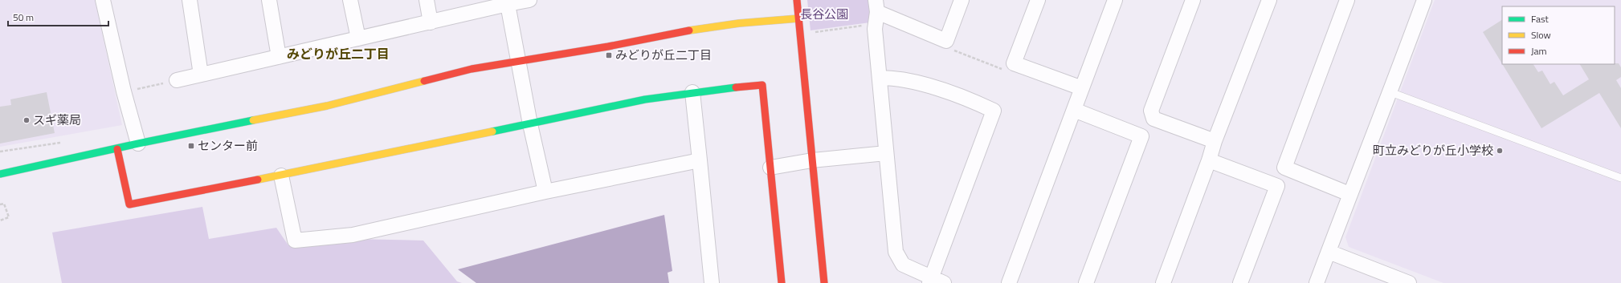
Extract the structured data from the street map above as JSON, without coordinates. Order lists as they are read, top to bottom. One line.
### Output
{"districts":["みどりが丘二丁目"],"parks":["長谷公園"],"places":{"transit":["みどりが丘二丁目","センター前"],"other":["スギ薬局","町立みどりが丘小学校"]},"legend":["Fast","Slow","Jam"],"scale_bar":"50 m"}
